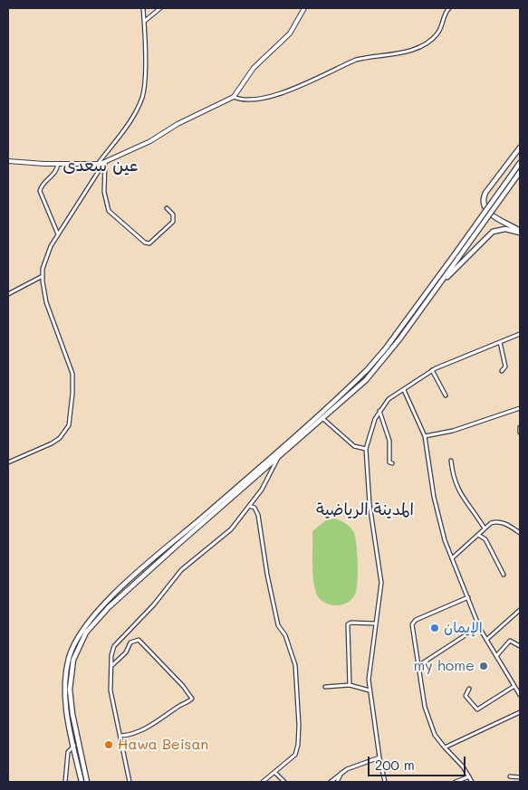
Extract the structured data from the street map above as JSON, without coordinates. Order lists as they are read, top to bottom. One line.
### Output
{"districts":["عين سعدى","المدينة الرياضية"],"places":["الإيمان","my home","Hawa Beisan"],"scale_bar":"200 m"}
